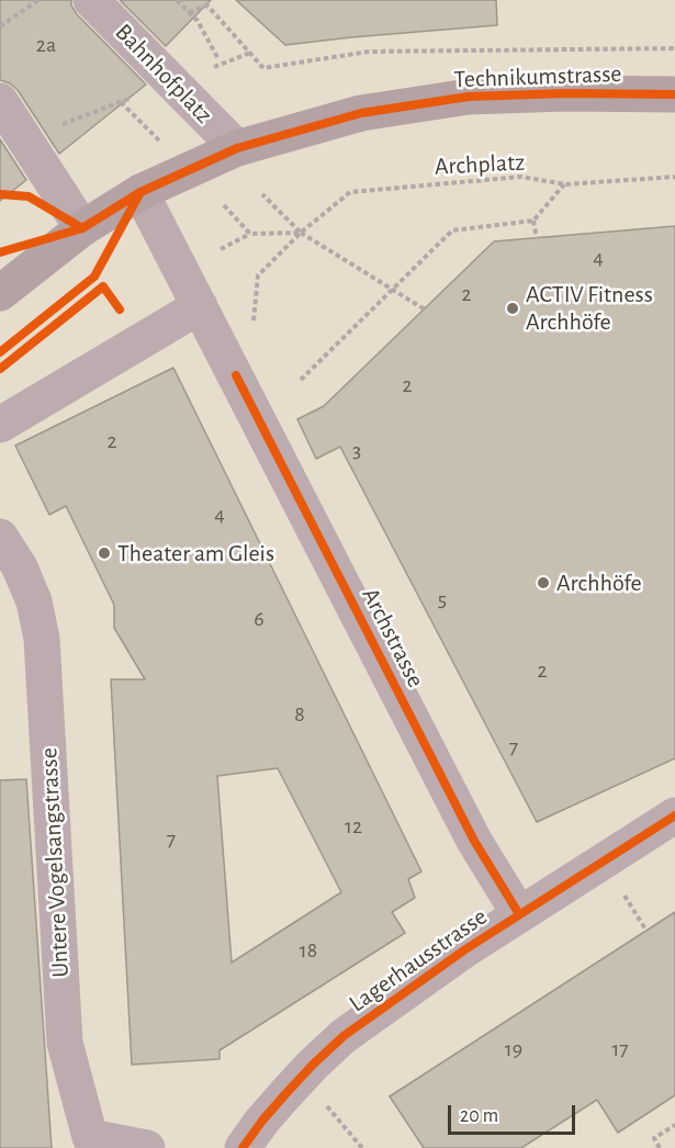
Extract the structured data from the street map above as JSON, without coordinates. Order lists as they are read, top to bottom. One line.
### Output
{"streets":{"main road":["Technikumstrasse"],"street":["Bahnhofplatz","Archstrasse","Untere Vogelsangstrasse","Lagerhausstrasse"],"path":["Archplatz"]},"crossings":[["Bahnhofplatz","Technikumstrasse"],["Technikumstrasse","Archstrasse"],["Archstrasse","Lagerhausstrasse"]],"places":["ACTIV Fitness Archhöfe","Theater am Gleis","Archhöfe"],"house_numbers":["2a","4","2","2","2","3","4","5","6","2","8","7","12","7","18","19","17"],"scale_bar":"20 m"}
